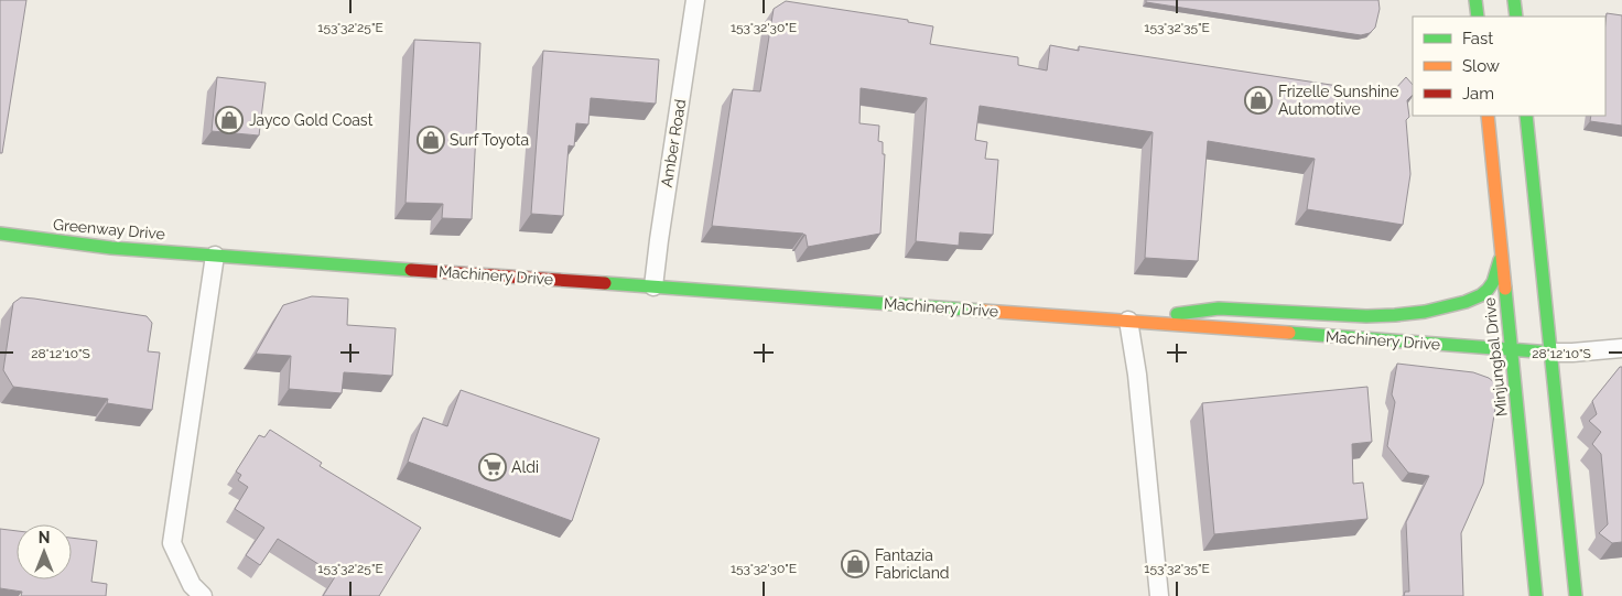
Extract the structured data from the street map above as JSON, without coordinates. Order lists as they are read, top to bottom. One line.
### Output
{"streets":{"street":["Amber Road","Greenway Drive","Machinery Drive","Minjungbal Drive"]},"crossings":[["Amber Road","Machinery Drive"],["Greenway Drive","Machinery Drive"],["Machinery Drive","Minjungbal Drive"]],"places":{"shop":["Frizelle Sunshine Automotive","Jayco Gold Coast","Surf Toyota","Fantazia Fabricland"],"supermarket":["Aldi"]},"legend":["Fast","Slow","Jam"],"north":"top","coordinates":["153°32'25\"E","153°32'30\"E","153°32'35\"E","28°12'10\"S"]}
